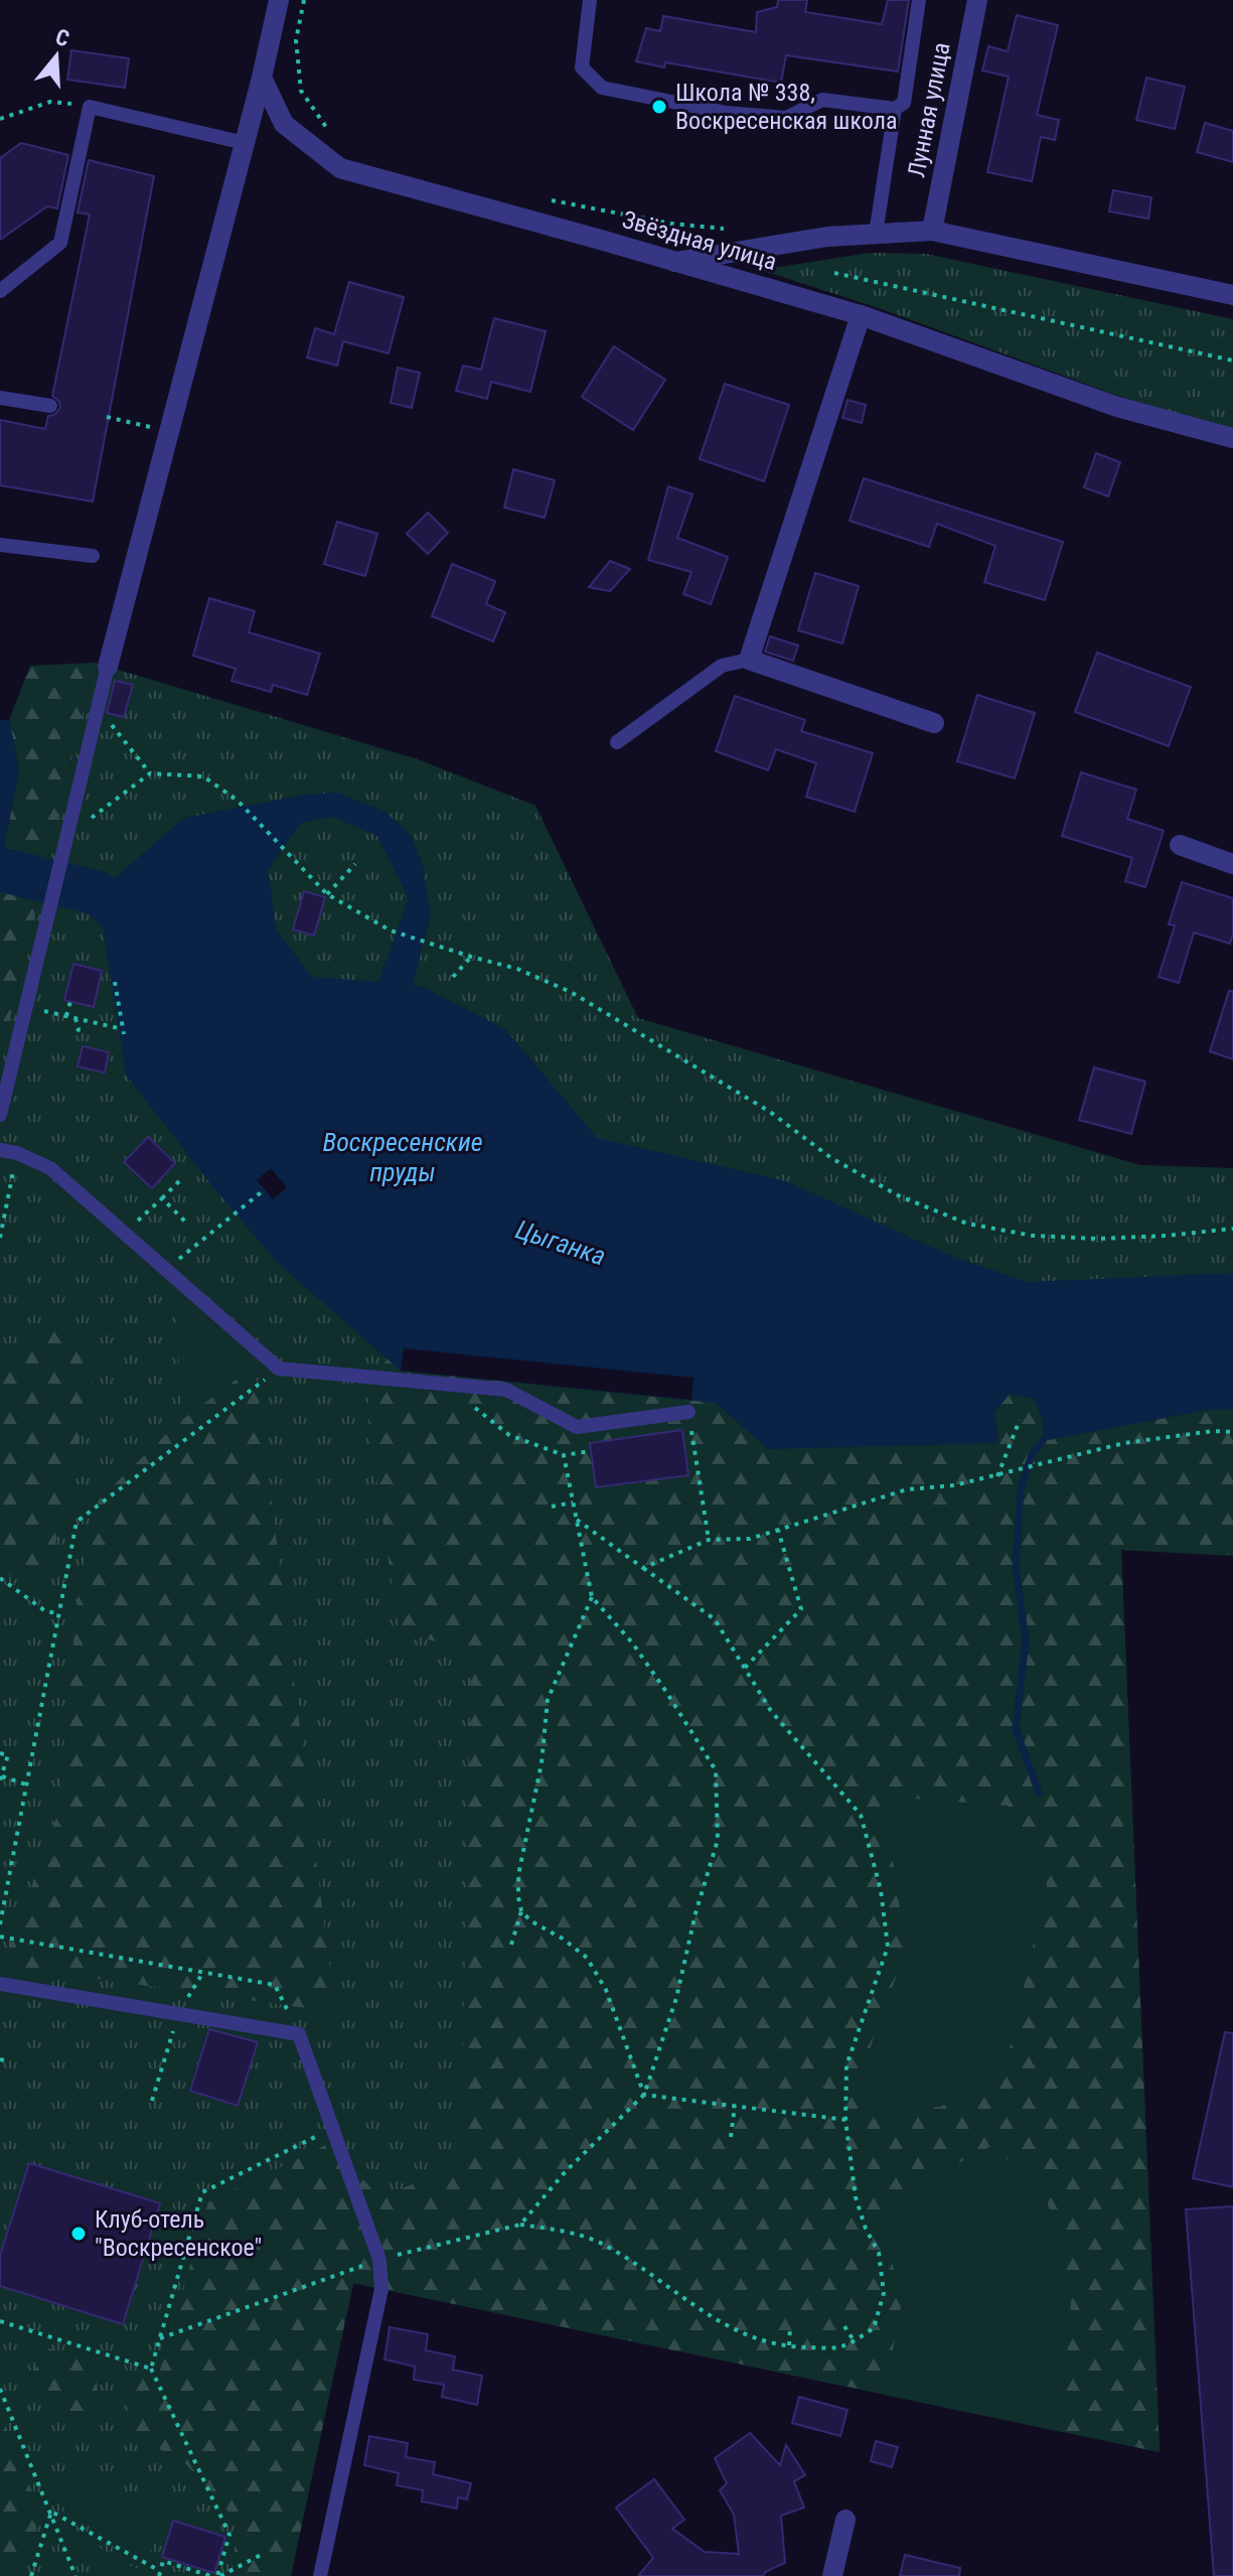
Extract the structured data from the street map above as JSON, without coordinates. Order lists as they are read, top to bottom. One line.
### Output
{"streets":{"street":["Лунная улица","Звёздная улица"]},"water":["Воскресенские пруды","Цыганка"],"places":["Школа № 338, Воскресенская школа","Клуб-отель \"Воскресенское\""],"north":"top"}
